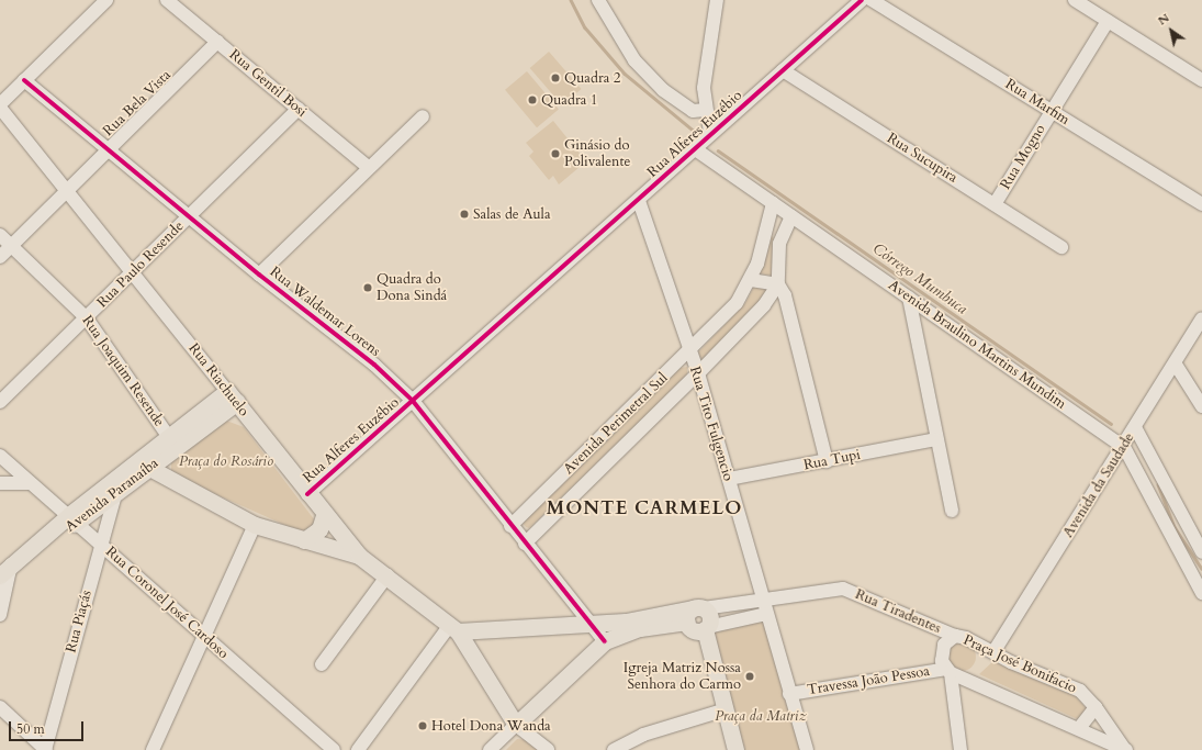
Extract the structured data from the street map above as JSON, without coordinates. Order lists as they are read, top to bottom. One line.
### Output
{"streets":{"main road":["Rua Riachuelo","Avenida Paranaíba"],"street":["Rua Gentil Bosi","Rua Marfim","Rua Bela Vista","Rua Alferes Euzébio","Rua Mogno","Rua Sucupira","Rua Paulo Resende","Rua Waldemar Lorens","Avenida Braulino Martins Mundim","Rua Joaquim Resende","Avenida Perimetral Sul","Rua Tito Fulgencio","Rua Tupi","Avenida da Saudade","Rua Coronel José Cardoso","Rua Tiradentes","Rua Piaçás","Praça José Bonifacio","Travessa João Pessoa"]},"crossings":[["Rua Gentil Bosi","Rua Bela Vista"],["Rua Gentil Bosi","Rua Paulo Resende"],["Rua Marfim","Rua Mogno"],["Rua Bela Vista","Rua Waldemar Lorens"],["Rua Bela Vista","Rua Joaquim Resende"],["Rua Bela Vista","Rua Riachuelo"],["Rua Alferes Euzébio","Rua Sucupira"],["Rua Alferes Euzébio","Rua Waldemar Lorens"],["Rua Alferes Euzébio","Avenida Braulino Martins Mundim"],["Rua Alferes Euzébio","Rua Riachuelo"],["Rua Alferes Euzébio","Rua Tito Fulgencio"],["Rua Mogno","Rua Sucupira"],["Rua Paulo Resende","Rua Waldemar Lorens"],["Rua Paulo Resende","Rua Joaquim Resende"],["Rua Paulo Resende","Rua Riachuelo"],["Rua Waldemar Lorens","Avenida Perimetral Sul"],["Avenida Braulino Martins Mundim","Avenida Perimetral Sul"],["Avenida Braulino Martins Mundim","Avenida da Saudade"],["Rua Joaquim Resende","Avenida Paranaíba"],["Rua Riachuelo","Avenida Paranaíba"],["Avenida Perimetral Sul","Rua Tito Fulgencio"],["Rua Tito Fulgencio","Rua Tupi"],["Rua Tito Fulgencio","Rua Tiradentes"],["Rua Tito Fulgencio","Travessa João Pessoa"],["Avenida da Saudade","Praça José Bonifacio"],["Avenida Paranaíba","Rua Coronel José Cardoso"],["Avenida Paranaíba","Rua Piaçás"],["Rua Coronel José Cardoso","Rua Piaçás"],["Rua Tiradentes","Praça José Bonifacio"],["Praça José Bonifacio","Travessa João Pessoa"]],"districts":["MONTE CARMELO"],"water":["Córrego Mumbuca"],"parks":["Praça do Rosário","Praça da Matriz"],"places":["Quadra 2","Quadra 1","Ginásio do Polivalente","Salas de Aula","Quadra do Dona Sindá","Igreja Matriz Nossa Senhora do Carmo","Hotel Dona Wanda"],"scale_bar":"50 m","north":"top left"}
